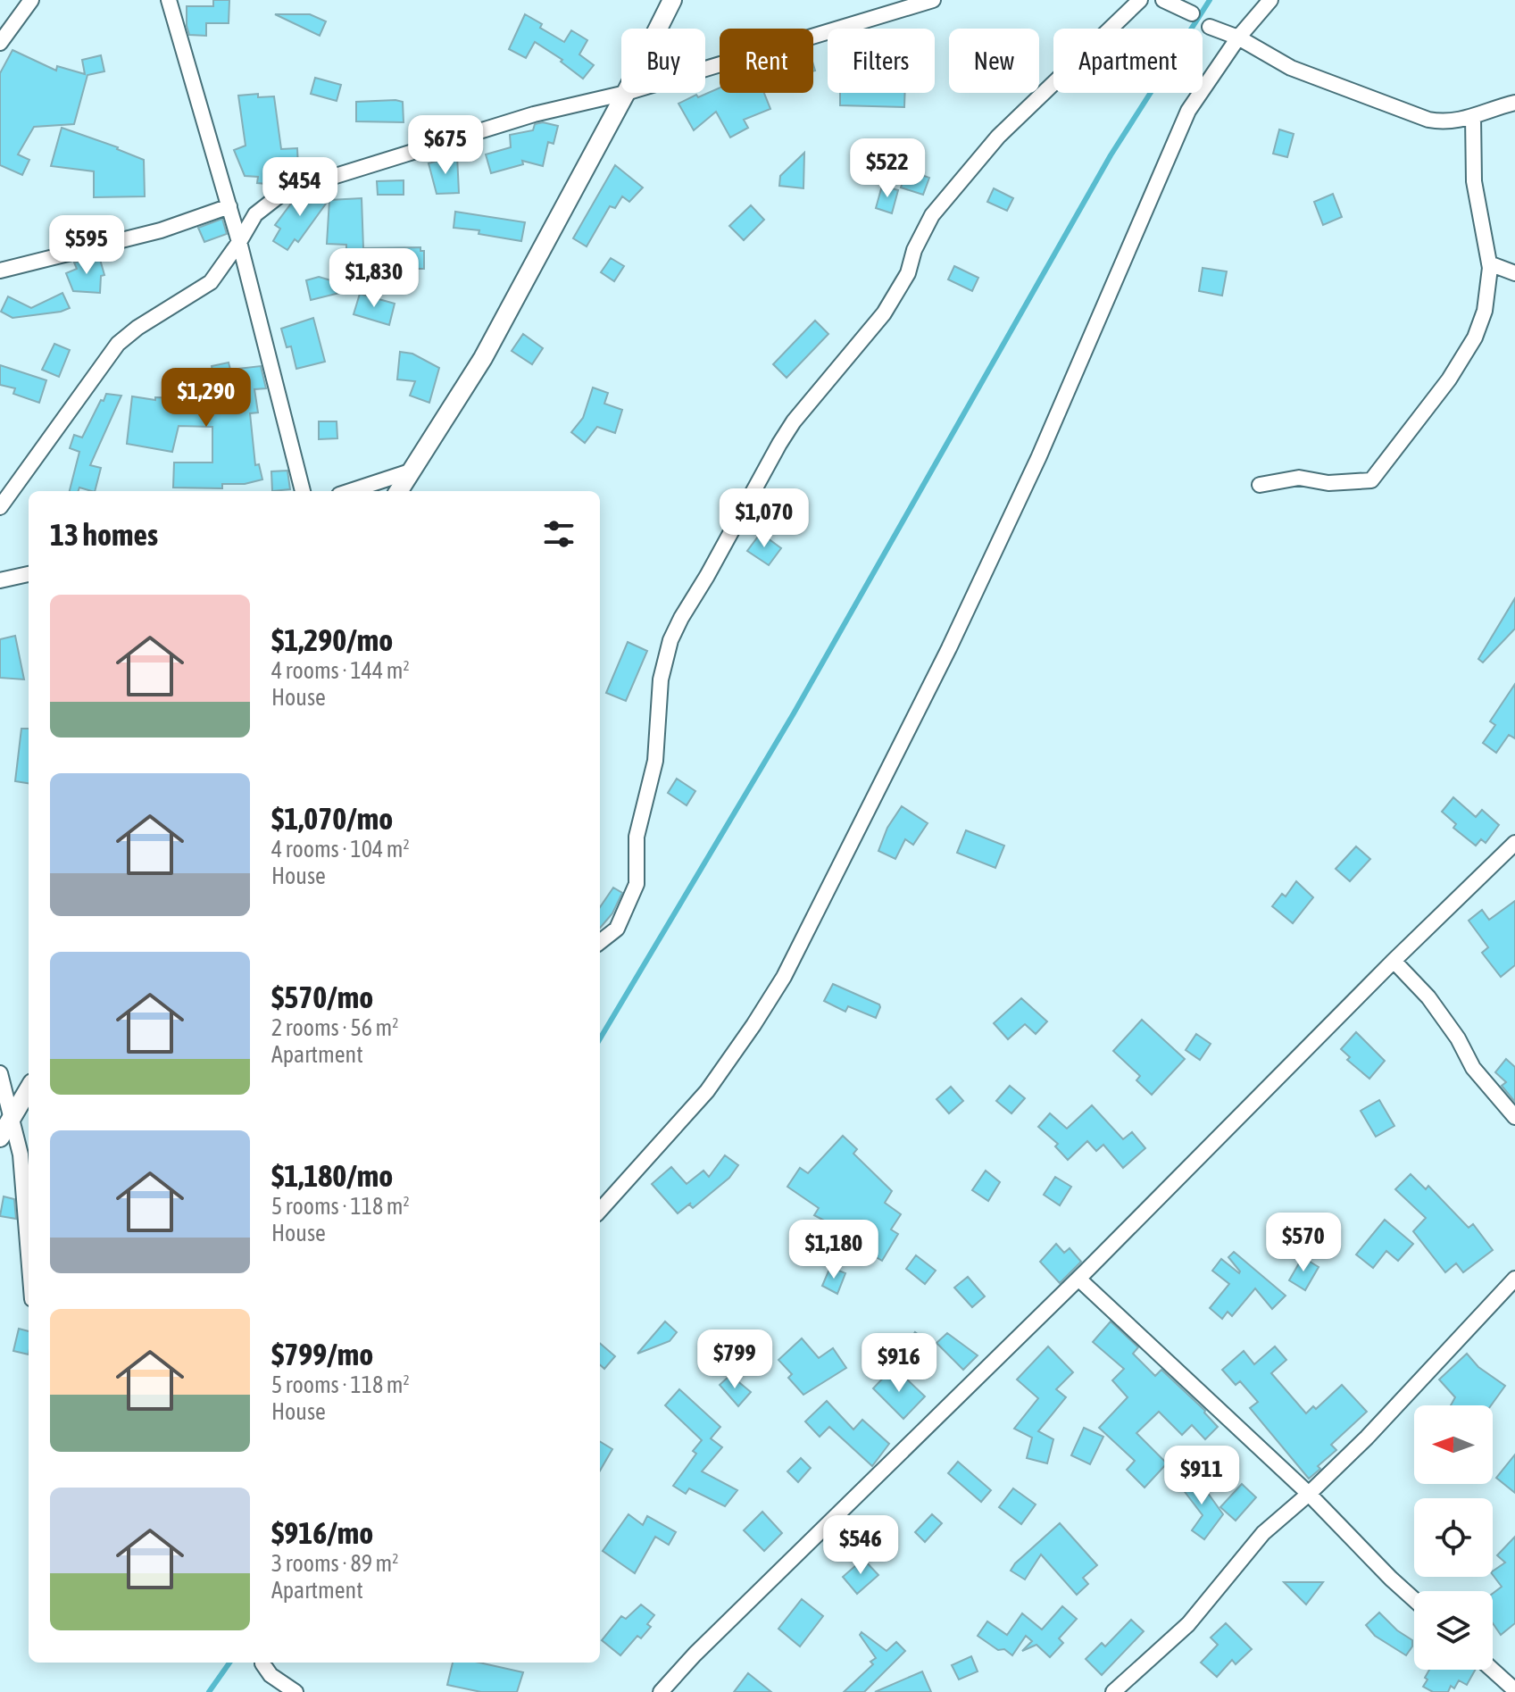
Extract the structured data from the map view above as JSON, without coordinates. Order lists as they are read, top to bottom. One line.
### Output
{"north":"left","page":{"chip":["Buy","Rent","Filters","New","Apartment"],"price":["$675","$522","$454","$595","$1,830","$1,290","$1,070","$570","$1,180","$799","$916","$911","$546"],"heading":"13 homes","list":[{"name":"$1,290/mo","note":"4 rooms · 144 m² · House"},{"name":"$1,070/mo","note":"4 rooms · 104 m² · House"},{"name":"$570/mo","note":"2 rooms · 56 m² · Apartment"},{"name":"$1,180/mo","note":"5 rooms · 118 m² · House"},{"name":"$799/mo","note":"5 rooms · 118 m² · House"},{"name":"$916/mo","note":"3 rooms · 89 m² · Apartment"}]}}
